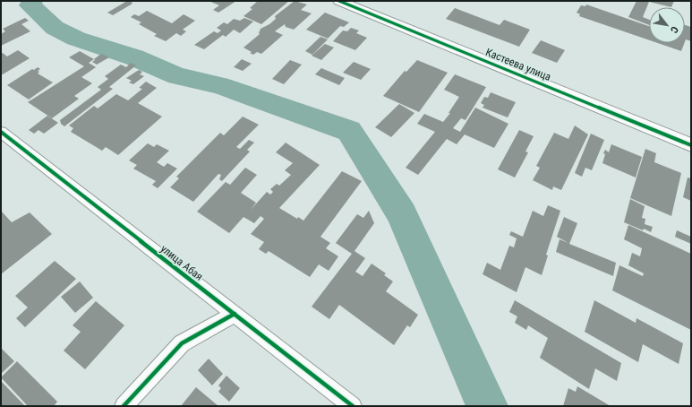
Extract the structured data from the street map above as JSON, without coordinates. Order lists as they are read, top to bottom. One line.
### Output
{"streets":{"street":["Кастеева улица","улица Абая"]},"north":"bottom right"}
